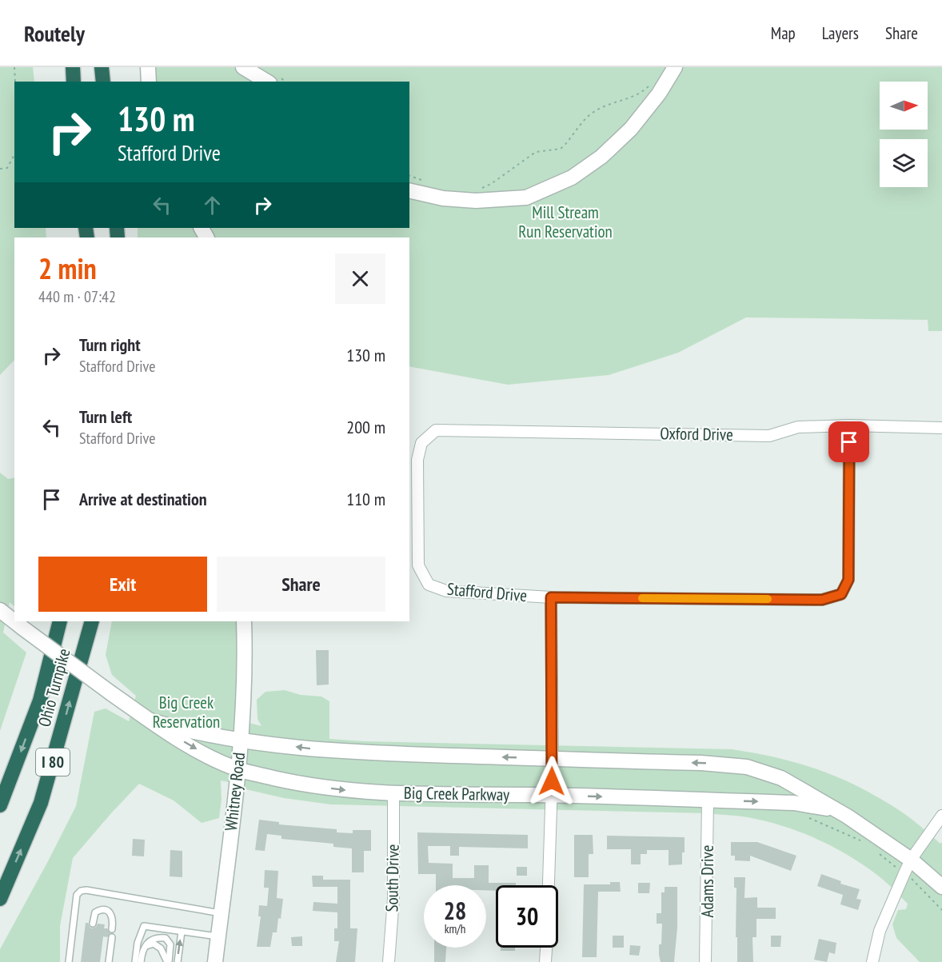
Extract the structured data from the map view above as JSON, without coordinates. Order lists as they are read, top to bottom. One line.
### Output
{"streets":{"highway":["Ohio Turnpike","I 80"],"street":["Oxford Drive","Stafford Drive","Whitney Road","Big Creek Parkway","South Drive","Adams Drive"]},"crossings":[["Oxford Drive","Stafford Drive"],["Whitney Road","Big Creek Parkway"],["Big Creek Parkway","South Drive"],["Big Creek Parkway","Adams Drive"]],"parks":["Mill Stream Run Reservation","Big Creek Reservation"],"north":"right","page":{"header":"Routely","nav":["Map","Layers","Share"],"turn":["130 m","Stafford Drive"],"heading":["2 min","440 m · 07:42"],"list":[{"name":"Turn right","note":"Stafford Drive","value":"130 m"},{"name":"Turn left","note":"Stafford Drive","value":"200 m"},{"name":"Arrive at destination","value":"110 m"}],"buttons":["Exit","Share"],"speed":"28 km/h","limit":"30"}}
